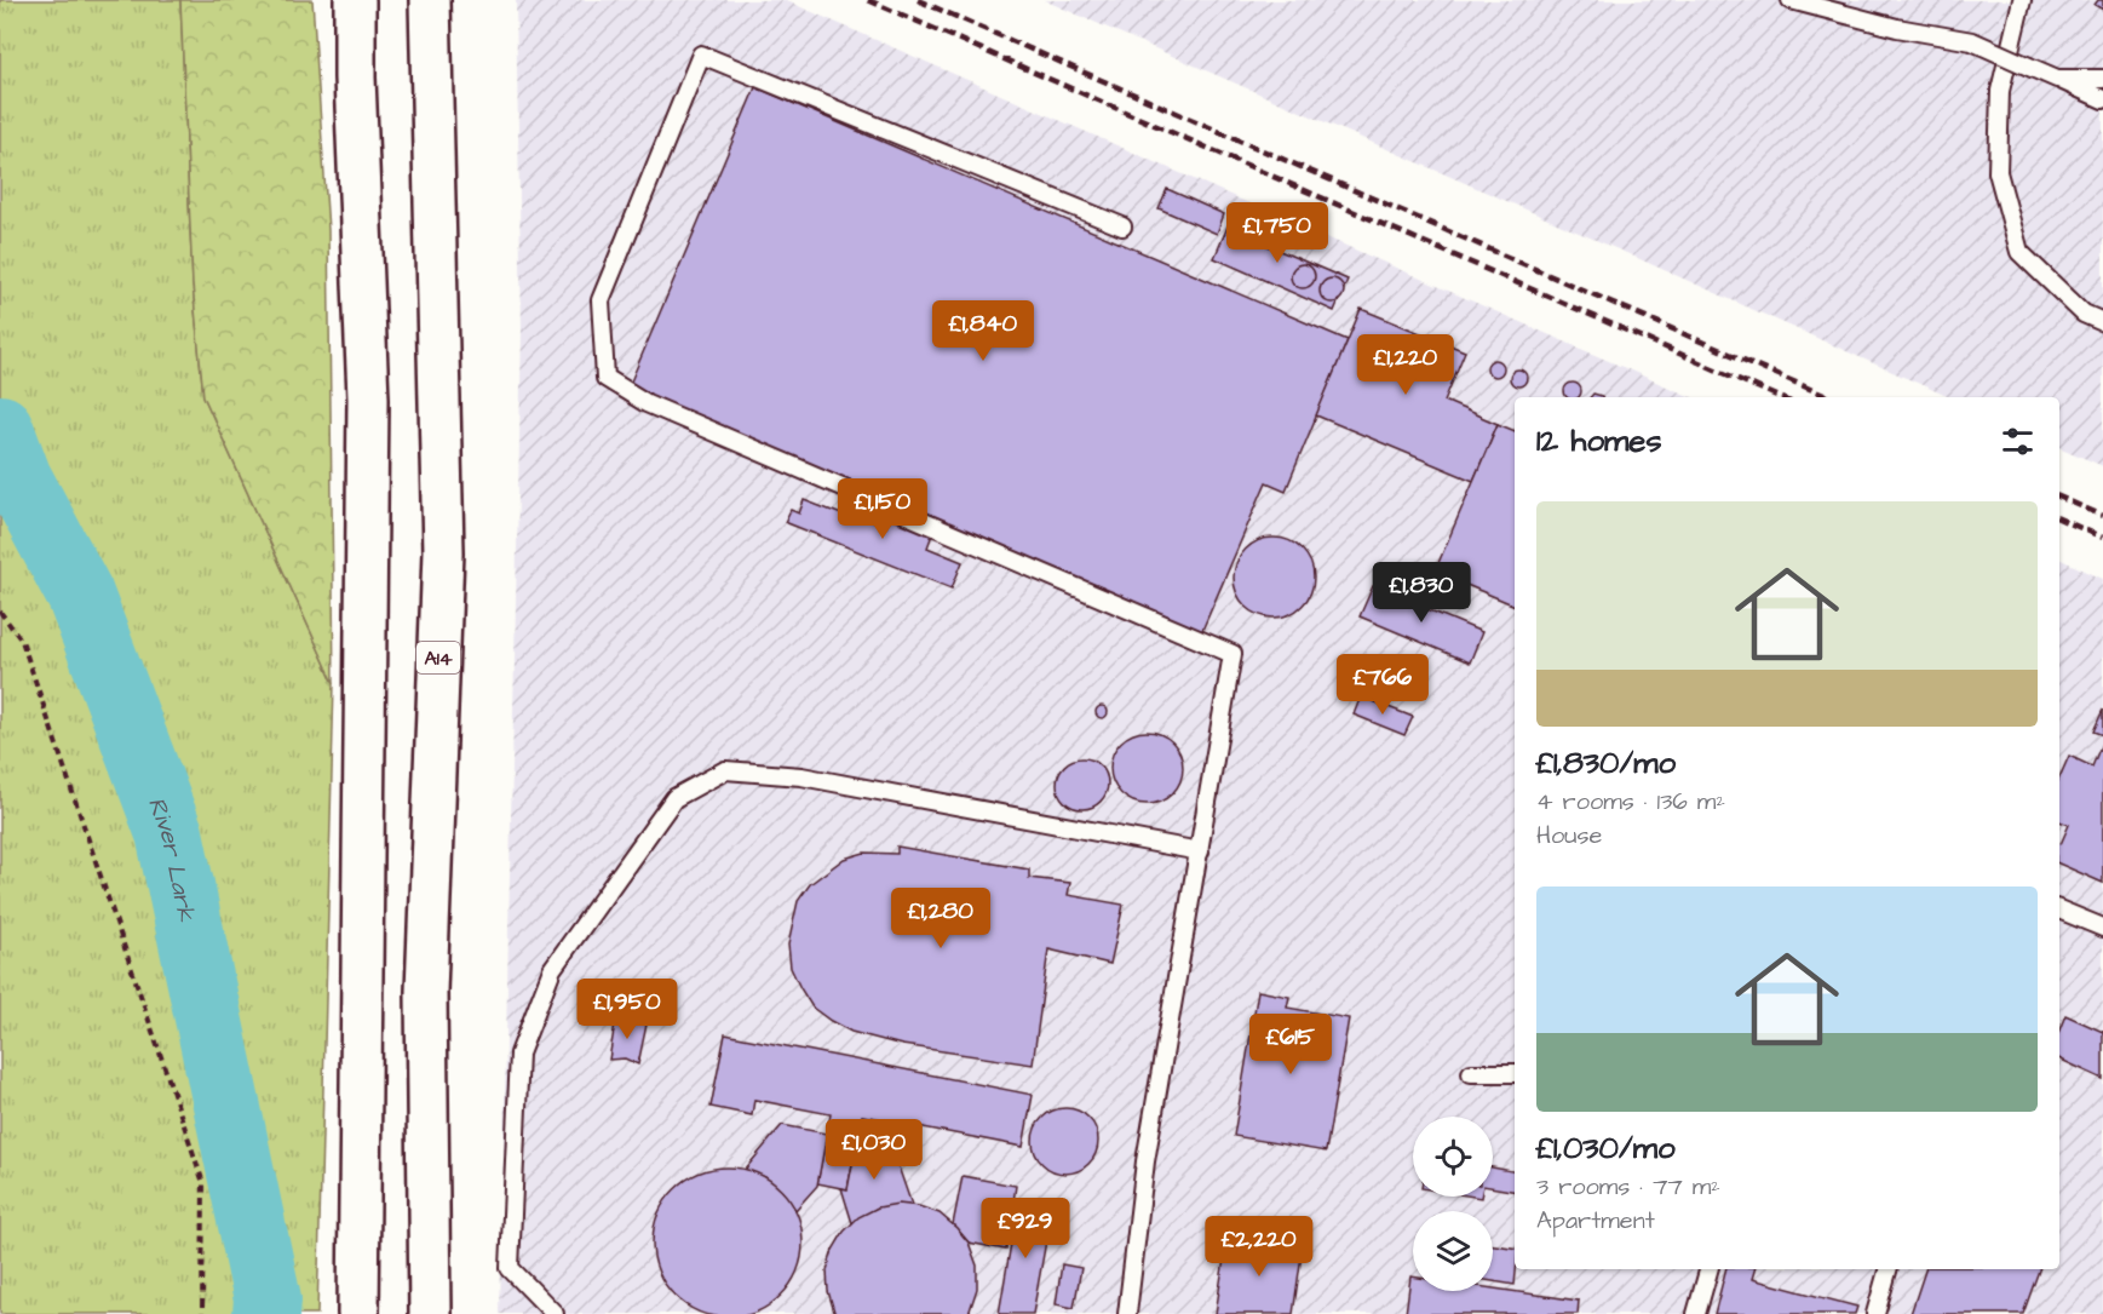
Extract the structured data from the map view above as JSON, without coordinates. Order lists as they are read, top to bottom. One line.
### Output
{"streets":{"highway":["A14"]},"water":["River Lark"],"page":{"price":["£1,750","£1,840","£1,220","£1,150","£1,830","£766","£1,280","£1,950","£615","£1,030","£929","£2,220"],"heading":"12 homes","list":[{"name":"£1,830/mo","note":"4 rooms · 136 m² · House"},{"name":"£1,030/mo","note":"3 rooms · 77 m² · Apartment"}]}}
